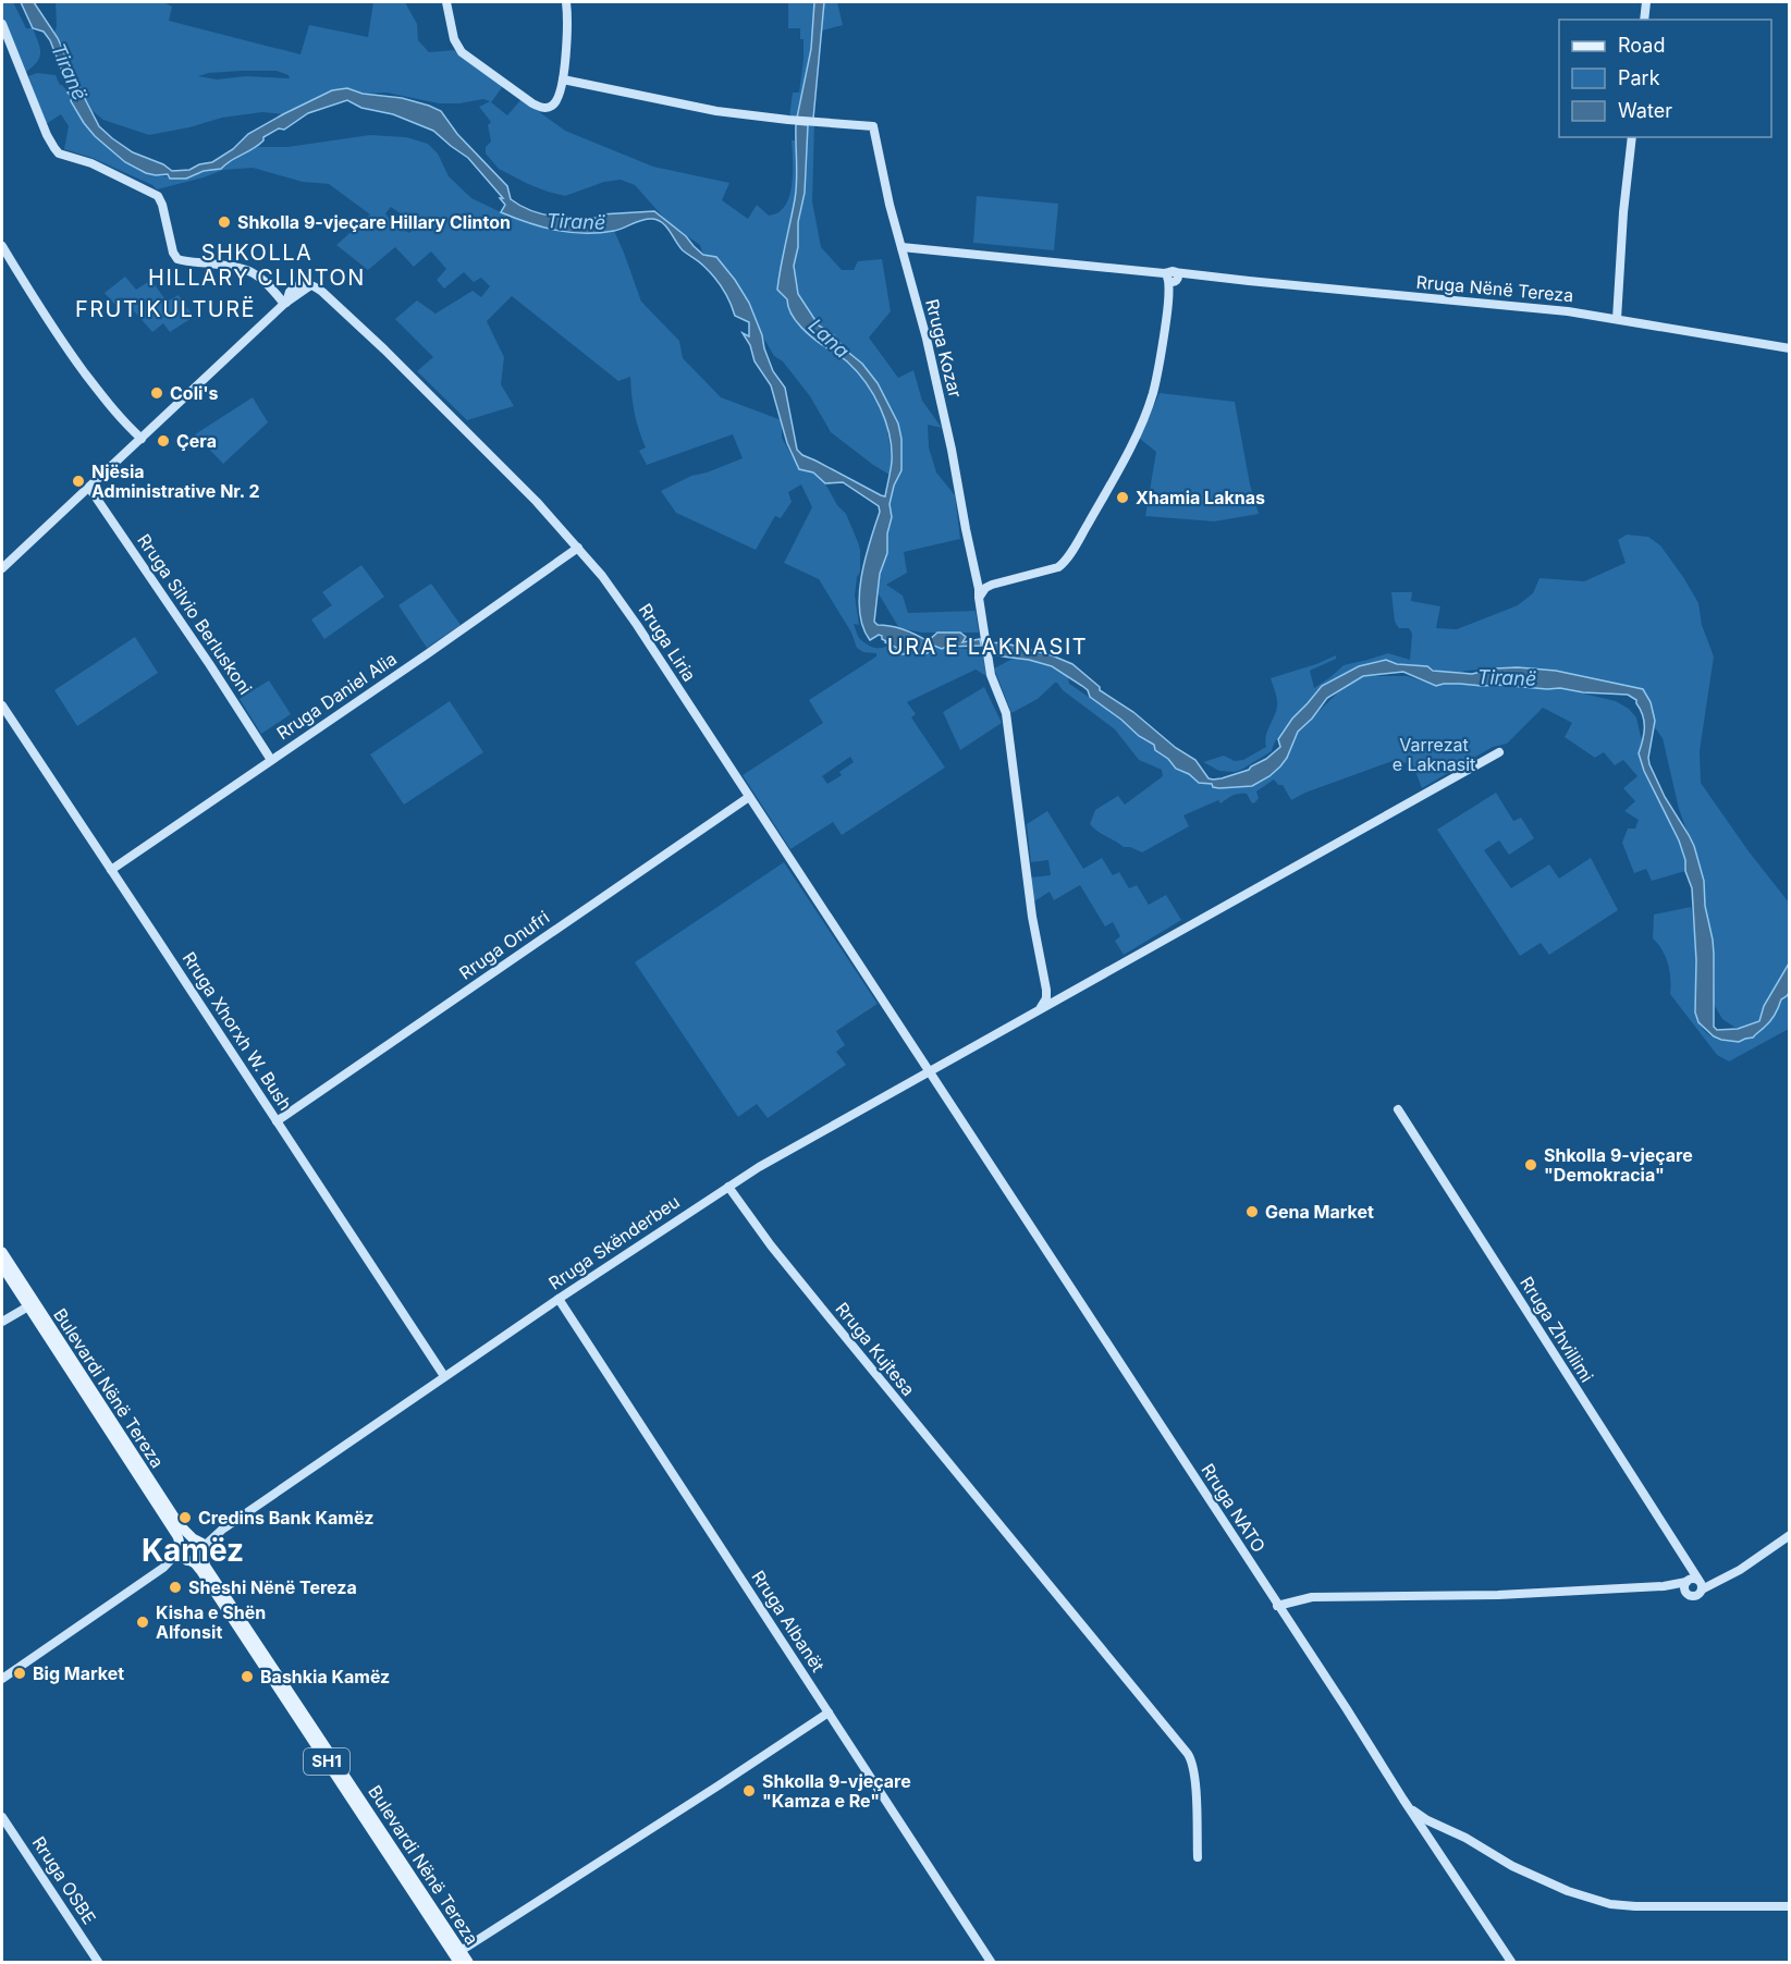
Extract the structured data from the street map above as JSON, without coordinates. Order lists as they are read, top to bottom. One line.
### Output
{"streets":{"main road":["Bulevardi Nënë Tereza","SH1"],"street":["Rruga Nënë Tereza","Rruga Kozar","Rruga Silvio Berluskoni","Rruga Liria","Rruga Daniel Alia","Rruga Onufri","Rruga Xhorxh W. Bush","Rruga Skënderbeu","Rruga Zhvillimi","Rruga Kujtesa","Rruga NATO","Rruga Albanët","Rruga OSBE"]},"crossings":[["Rruga Nënë Tereza","Rruga Kozar"],["Rruga Silvio Berluskoni","Rruga Daniel Alia"],["Rruga Liria","Rruga Daniel Alia"],["Rruga Liria","Rruga Onufri"],["Rruga Liria","Rruga Skënderbeu"],["Rruga Liria","Rruga NATO"],["Rruga Daniel Alia","Rruga Xhorxh W. Bush"],["Rruga Onufri","Rruga Xhorxh W. Bush"],["Rruga Xhorxh W. Bush","Rruga Skënderbeu"],["Rruga Skënderbeu","Rruga Kujtesa"],["Rruga Skënderbeu","Bulevardi Nënë Tereza"],["Rruga Skënderbeu","Rruga NATO"],["Rruga Skënderbeu","Rruga Albanët"]],"districts":["SHKOLLA HILLARY CLINTON","FRUTIKULTURË","URA E LAKNASIT","Kamëz"],"water":["Tiranë","Lana"],"parks":["Varrezat e Laknasit"],"places":["Shkolla 9-vjeçare Hillary Clinton","Coli's","Çera","Njësia Administrative Nr. 2","Xhamia Laknas","Shkolla 9-vjeçare \"Demokracia\"","Gena Market","Credins Bank Kamëz","Sheshi Nënë Tereza","Kisha e Shën Alfonsit","Big Market","Bashkia Kamëz","Shkolla 9-vjeçare \"Kamza e Re\""],"legend":["Road","Park","Water"]}
